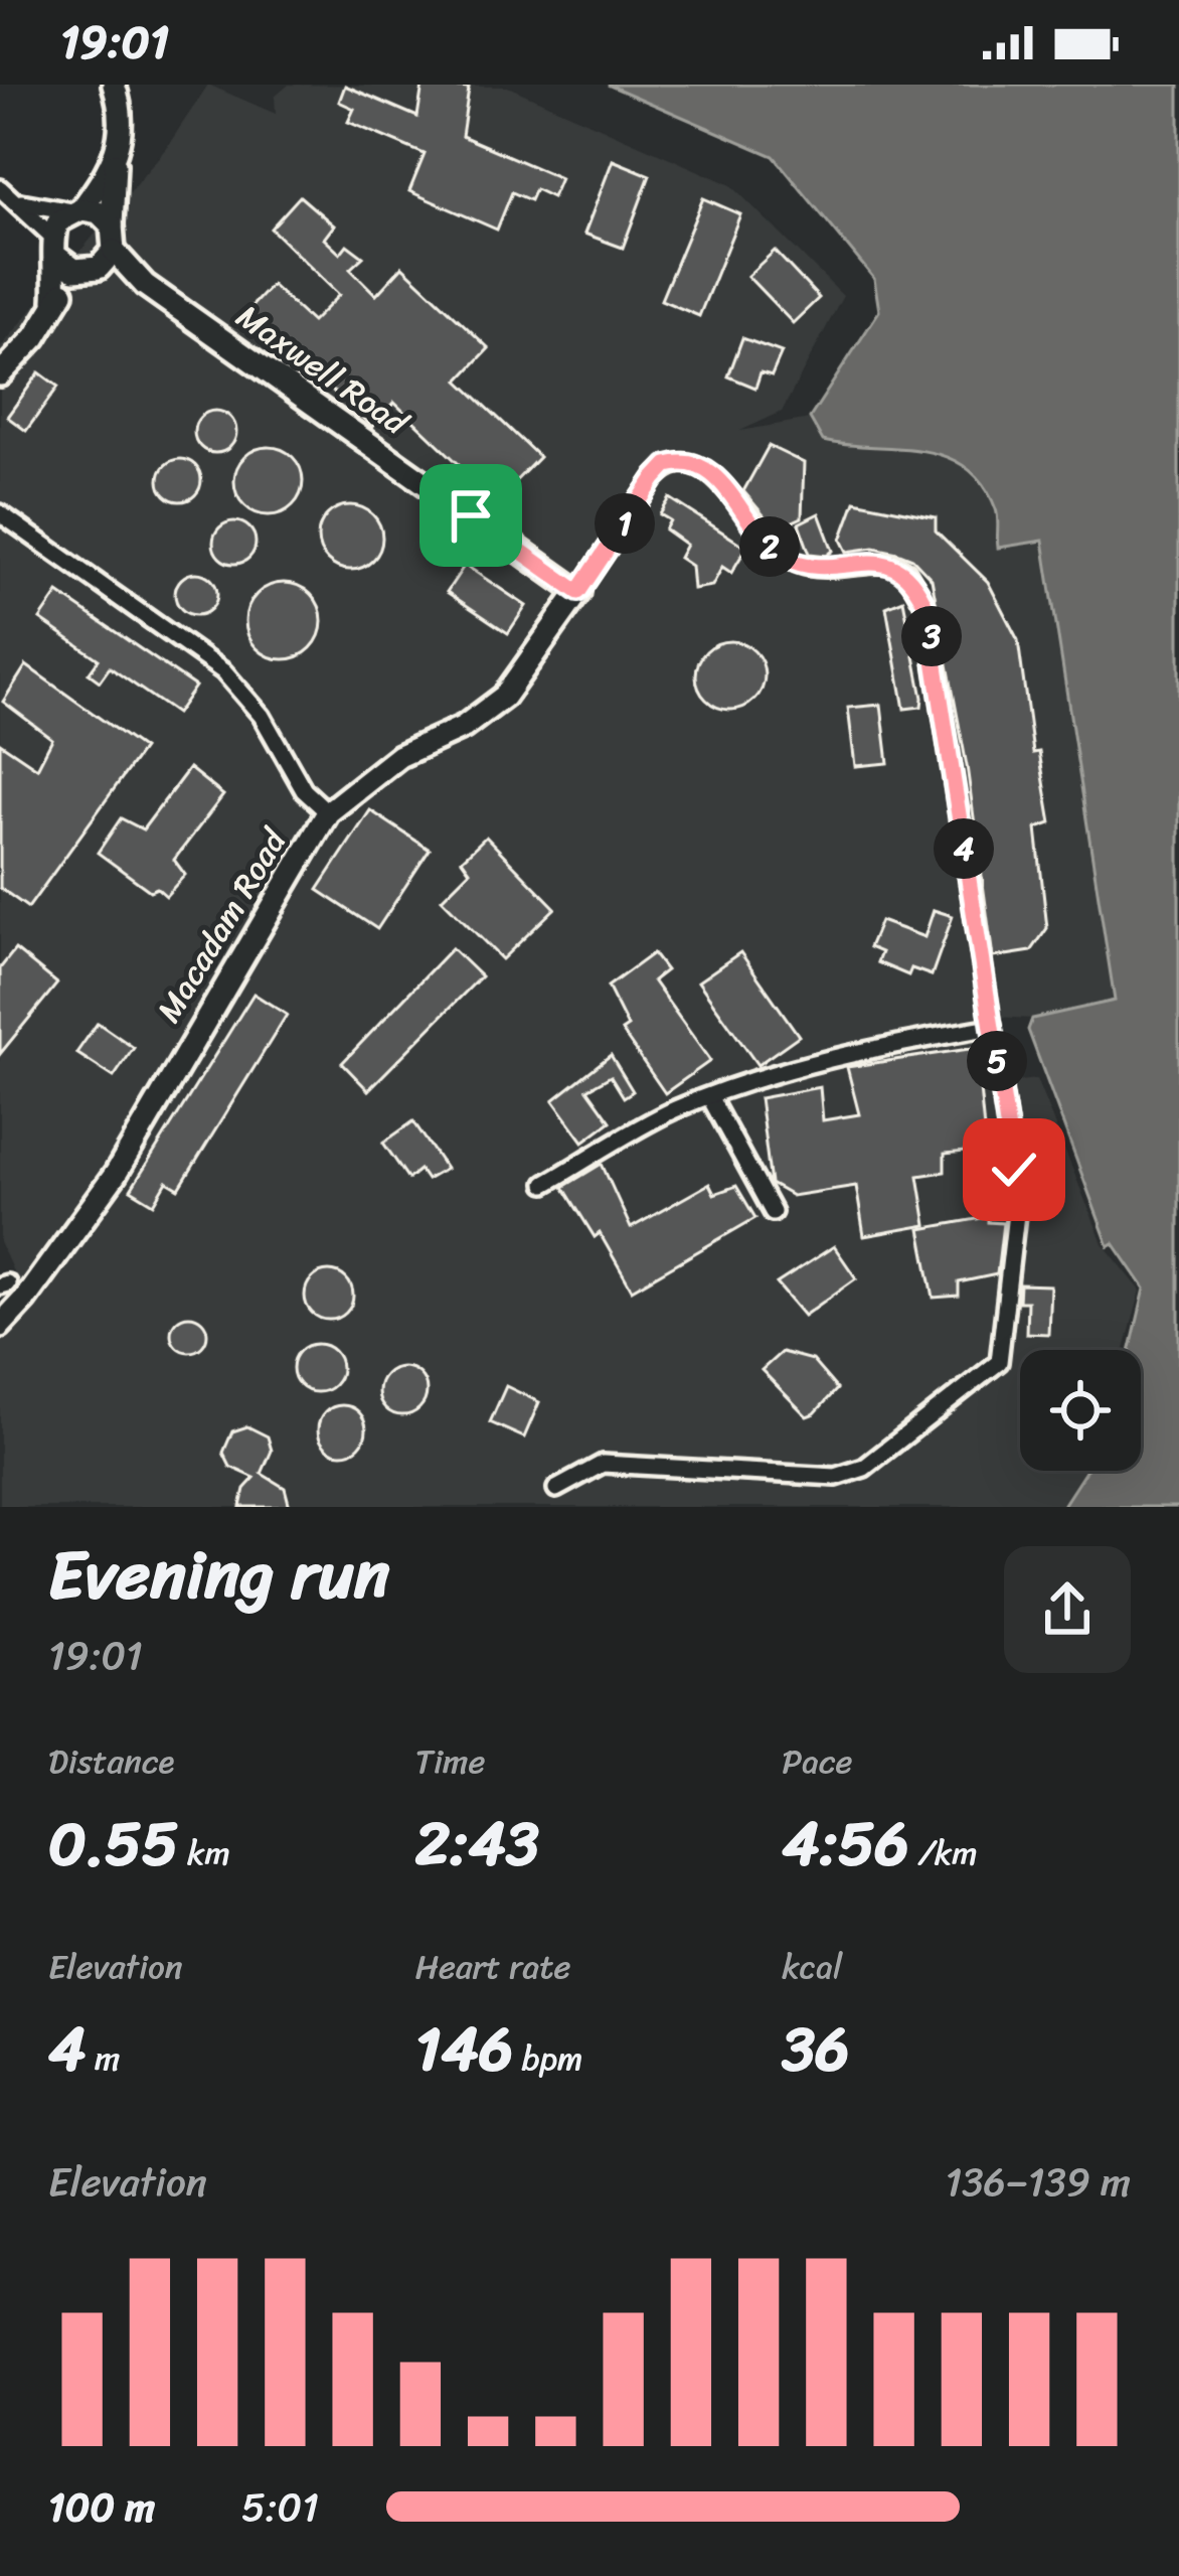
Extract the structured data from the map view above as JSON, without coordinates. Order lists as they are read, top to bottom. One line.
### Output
{"streets":{"street":["Maxwell Road","Macadam Road"]},"page":{"status":"19:01","pins":["1","2","3","4","5"],"heading":["Evening run","19:01"],"stats":[["Distance","0.55 km"],["Time","2:43"],["Pace","4:56 /km"],["Elevation","4 m"],["Heart rate","146 bpm"],["kcal","36"]],"chart":["Elevation","136–139 m"],"list":[{"name":"100 m","note":"5:01"}]}}
